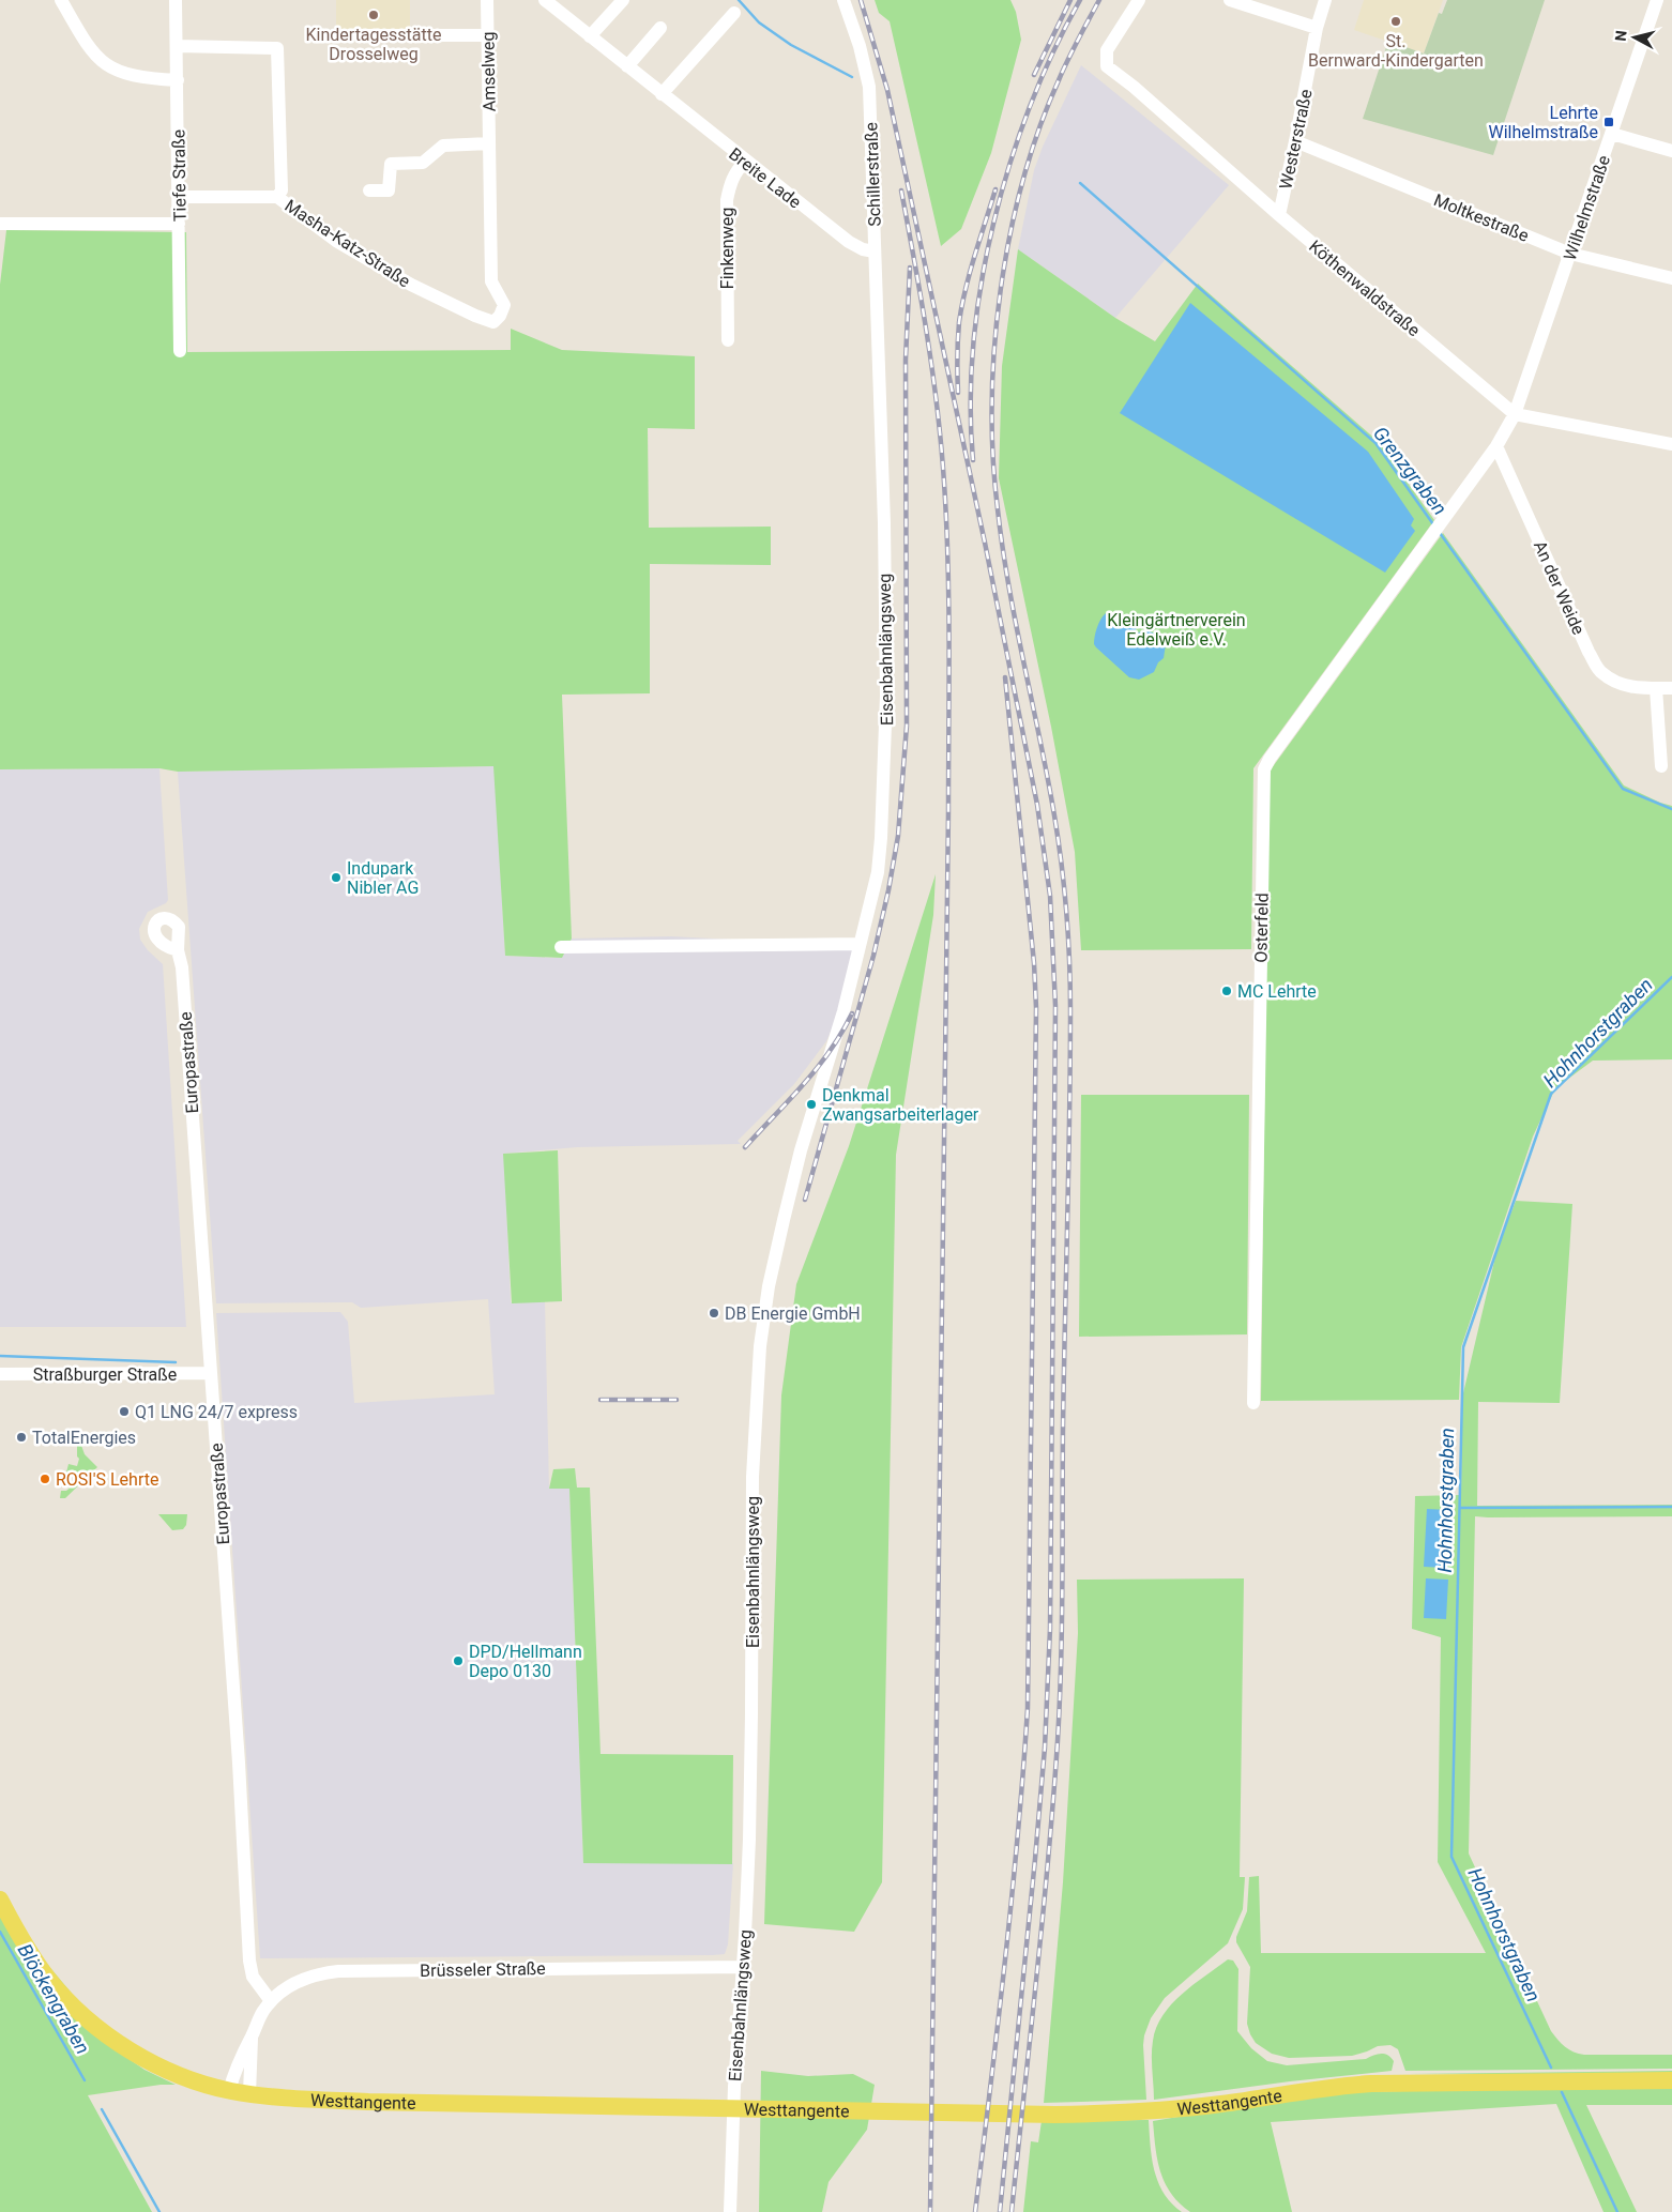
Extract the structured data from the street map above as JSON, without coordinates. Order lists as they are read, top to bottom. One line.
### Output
{"streets":{"main road":["Westtangente"],"street":["Amselweg","Westerstraße","Schillerstraße","Tiefe Straße","Breite Lade","Wilhelmstraße","Moltkestraße","Masha-Katz-Straße","Finkenweg","Köthenwaldstraße","An der Weide","Eisenbahnlängsweg","Osterfeld","Europastraße","Straßburger Straße","Brüsseler Straße"]},"crossings":[["Amselweg","Masha-Katz-Straße"],["Westerstraße","Moltkestraße"],["Westerstraße","Köthenwaldstraße"],["Schillerstraße","Breite Lade"],["Schillerstraße","Eisenbahnlängsweg"],["Tiefe Straße","Masha-Katz-Straße"],["Breite Lade","Finkenweg"],["Wilhelmstraße","Moltkestraße"],["Wilhelmstraße","Köthenwaldstraße"],["Wilhelmstraße","An der Weide"],["Wilhelmstraße","Osterfeld"],["Eisenbahnlängsweg","Brüsseler Straße"],["Europastraße","Straßburger Straße"],["Europastraße","Brüsseler Straße"],["Brüsseler Straße","Westtangente"]],"water":["Grenzgraben","Hohnhorstgraben","Blöckengraben"],"parks":["Kleingärtnerverein Edelweiß e.V."],"places":{"other":["Kindertagesstätte Drosselweg","St. Bernward-Kindergarten","Indupark Nibler AG","MC Lehrte","Denkmal Zwangsarbeiterlager","DB Energie GmbH","Q1 LNG 24/7 express","TotalEnergies","ROSI'S Lehrte","DPD/Hellmann Depo 0130"],"transit":["Lehrte Wilhelmstraße"]},"north":"left"}
